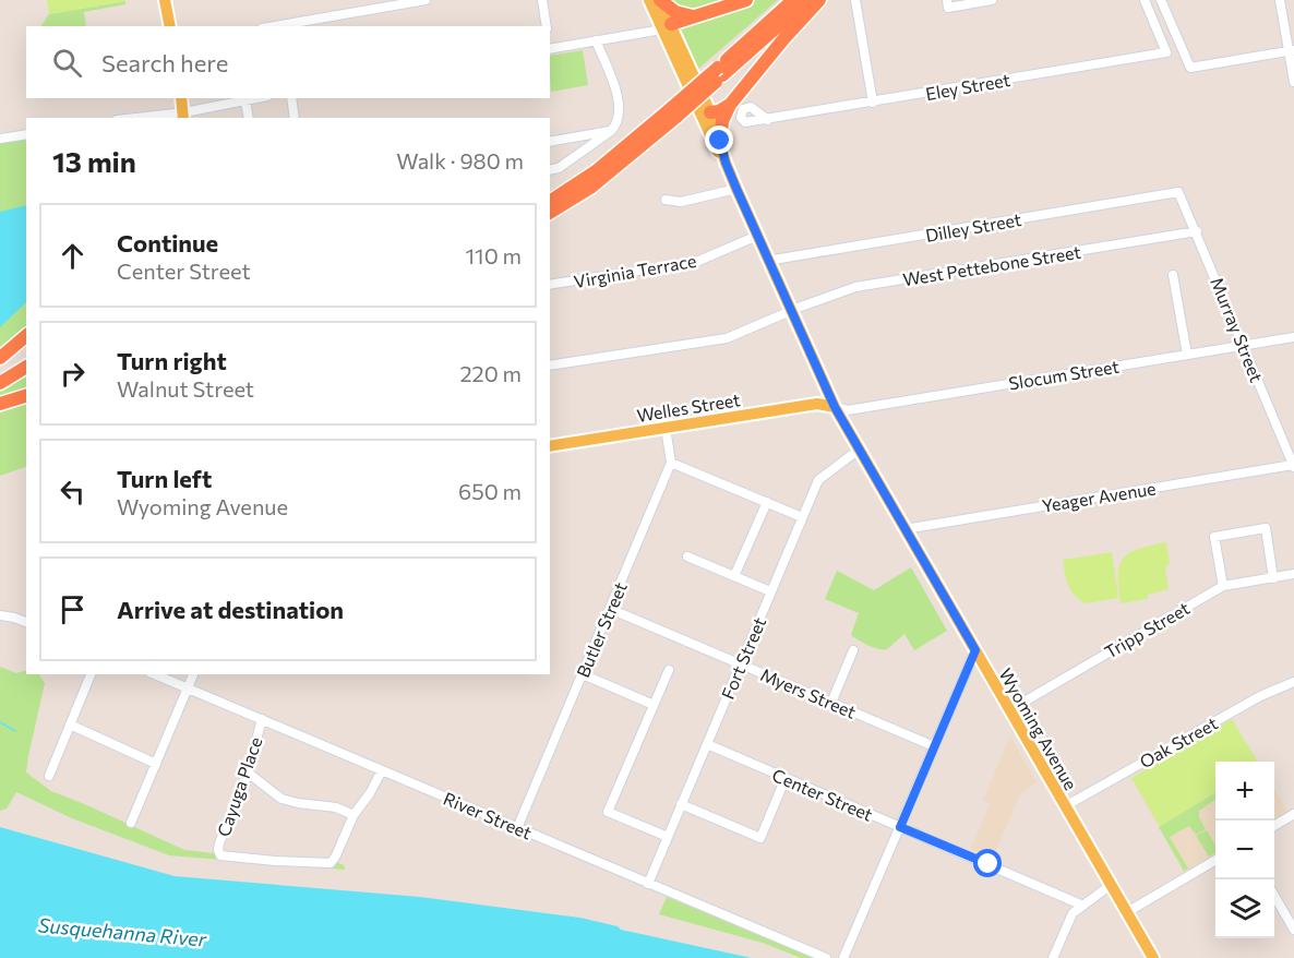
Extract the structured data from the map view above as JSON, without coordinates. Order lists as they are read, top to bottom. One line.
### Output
{"streets":{"main road":["Welles Street","Wyoming Avenue"],"street":["Eley Street","Dilley Street","West Pettebone Street","Virginia Terrace","Murray Street","Slocum Street","Yeager Avenue","Butler Street","Tripp Street","Fort Street","Myers Street","Oak Street","Cayuga Place","Center Street","River Street"]},"crossings":[["Dilley Street","Murray Street"],["Dilley Street","Wyoming Avenue"],["West Pettebone Street","Murray Street"],["West Pettebone Street","Wyoming Avenue"],["Virginia Terrace","Wyoming Avenue"],["Murray Street","Slocum Street"],["Murray Street","Yeager Avenue"],["Slocum Street","Welles Street"],["Slocum Street","Wyoming Avenue"],["Welles Street","Wyoming Avenue"],["Yeager Avenue","Wyoming Avenue"],["Butler Street","Myers Street"],["Butler Street","River Street"],["Tripp Street","Wyoming Avenue"],["Fort Street","Myers Street"],["Fort Street","Wyoming Avenue"],["Fort Street","Center Street"],["Fort Street","River Street"],["Wyoming Avenue","Oak Street"],["Cayuga Place","River Street"]],"water":["Susquehanna River"],"page":{"search":"Search here","heading":["13 min","Walk · 980 m"],"list":[["Continue","Center Street","110 m"],["Turn right","Walnut Street","220 m"],["Turn left","Wyoming Avenue","650 m"],"Arrive at destination"],"map_buttons":["+","−"]}}
